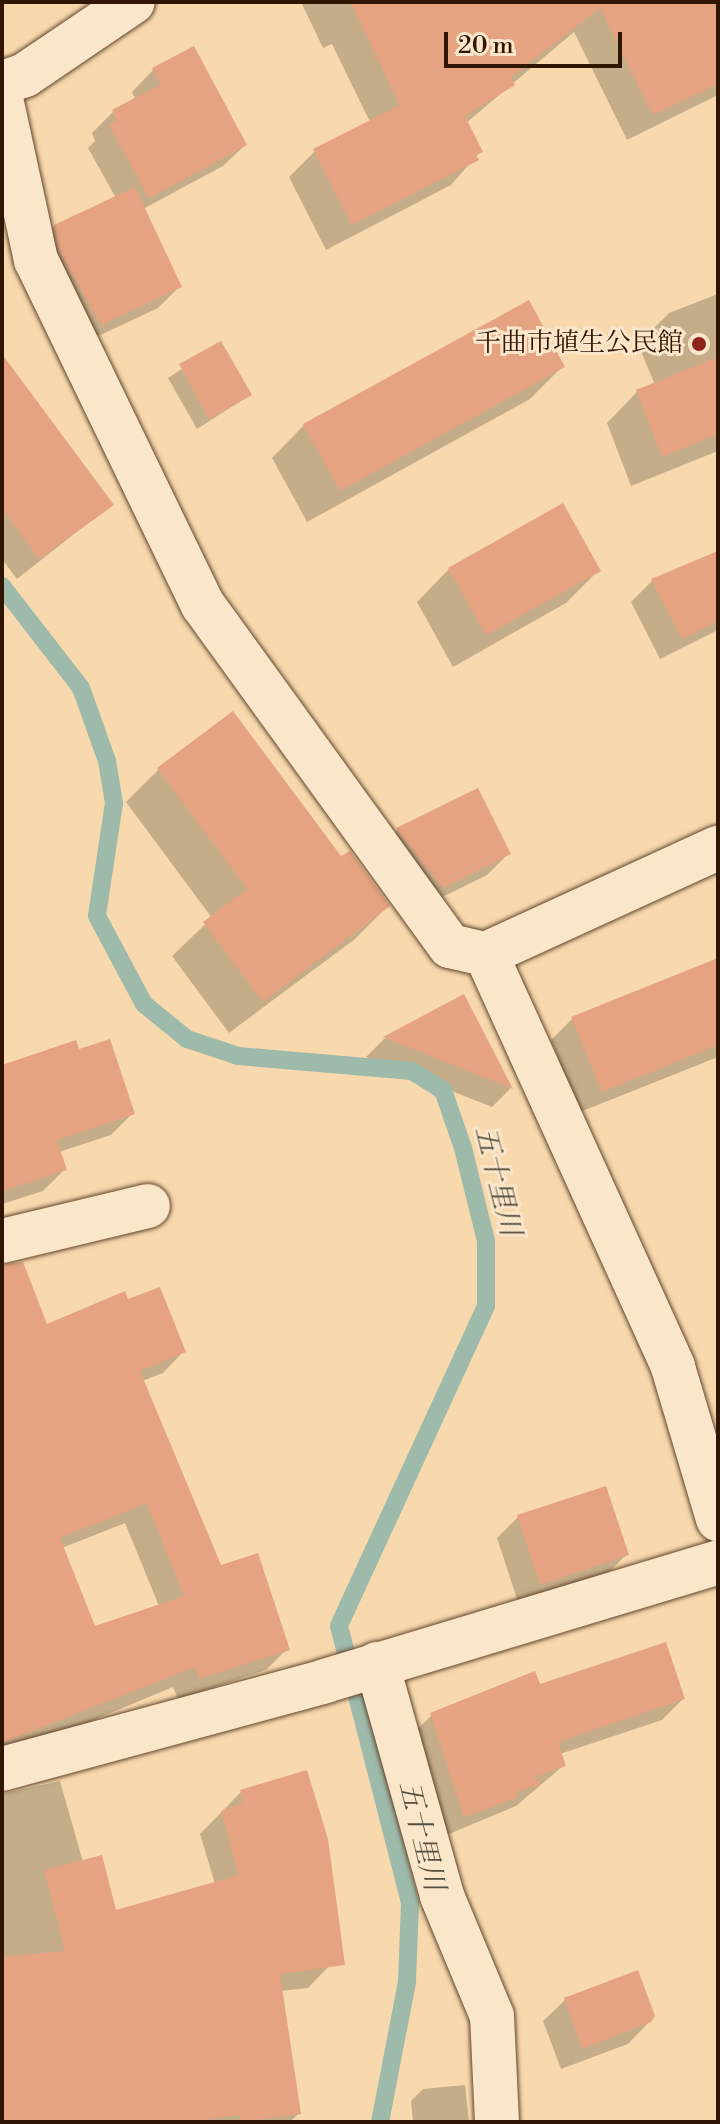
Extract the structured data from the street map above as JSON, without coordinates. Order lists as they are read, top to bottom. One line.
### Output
{"water":["五十里川"],"places":["千曲市埴生公民館"],"scale_bar":"20 m"}
